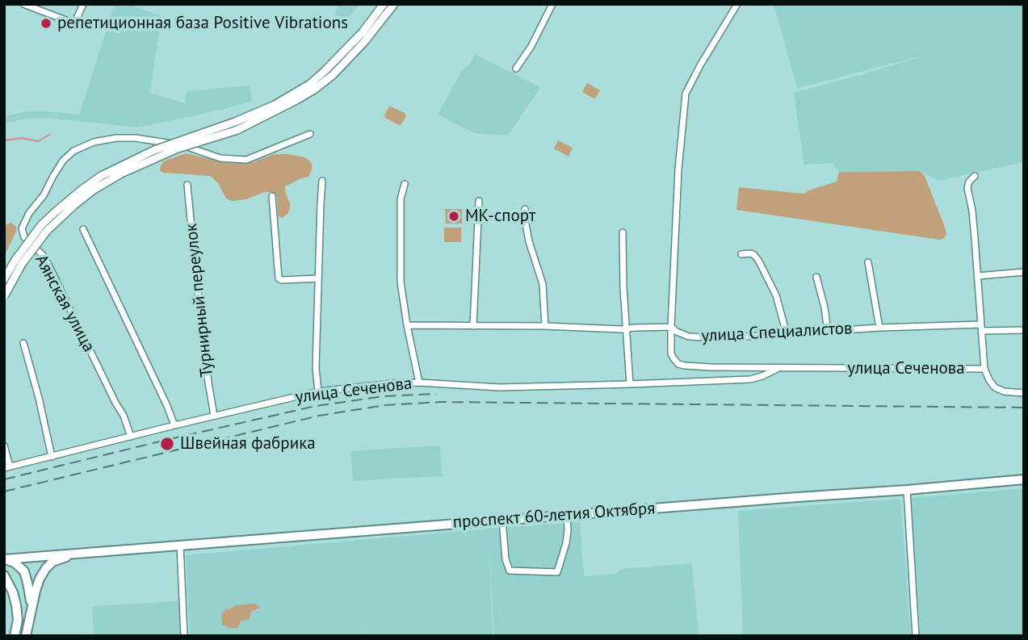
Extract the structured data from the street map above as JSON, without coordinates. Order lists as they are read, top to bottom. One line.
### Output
{"streets":{"highway":["проспект 60-летия Октября"],"street":["Турнирный переулок","Аянская улица","улица Специалистов","улица Сеченова"]},"crossings":[["Турнирный переулок","улица Сеченова"],["Аянская улица","улица Сеченова"],["улица Специалистов","улица Сеченова"]],"places":["репетиционная база Positive Vibrations","МК-спорт","Швейная фабрика"]}
